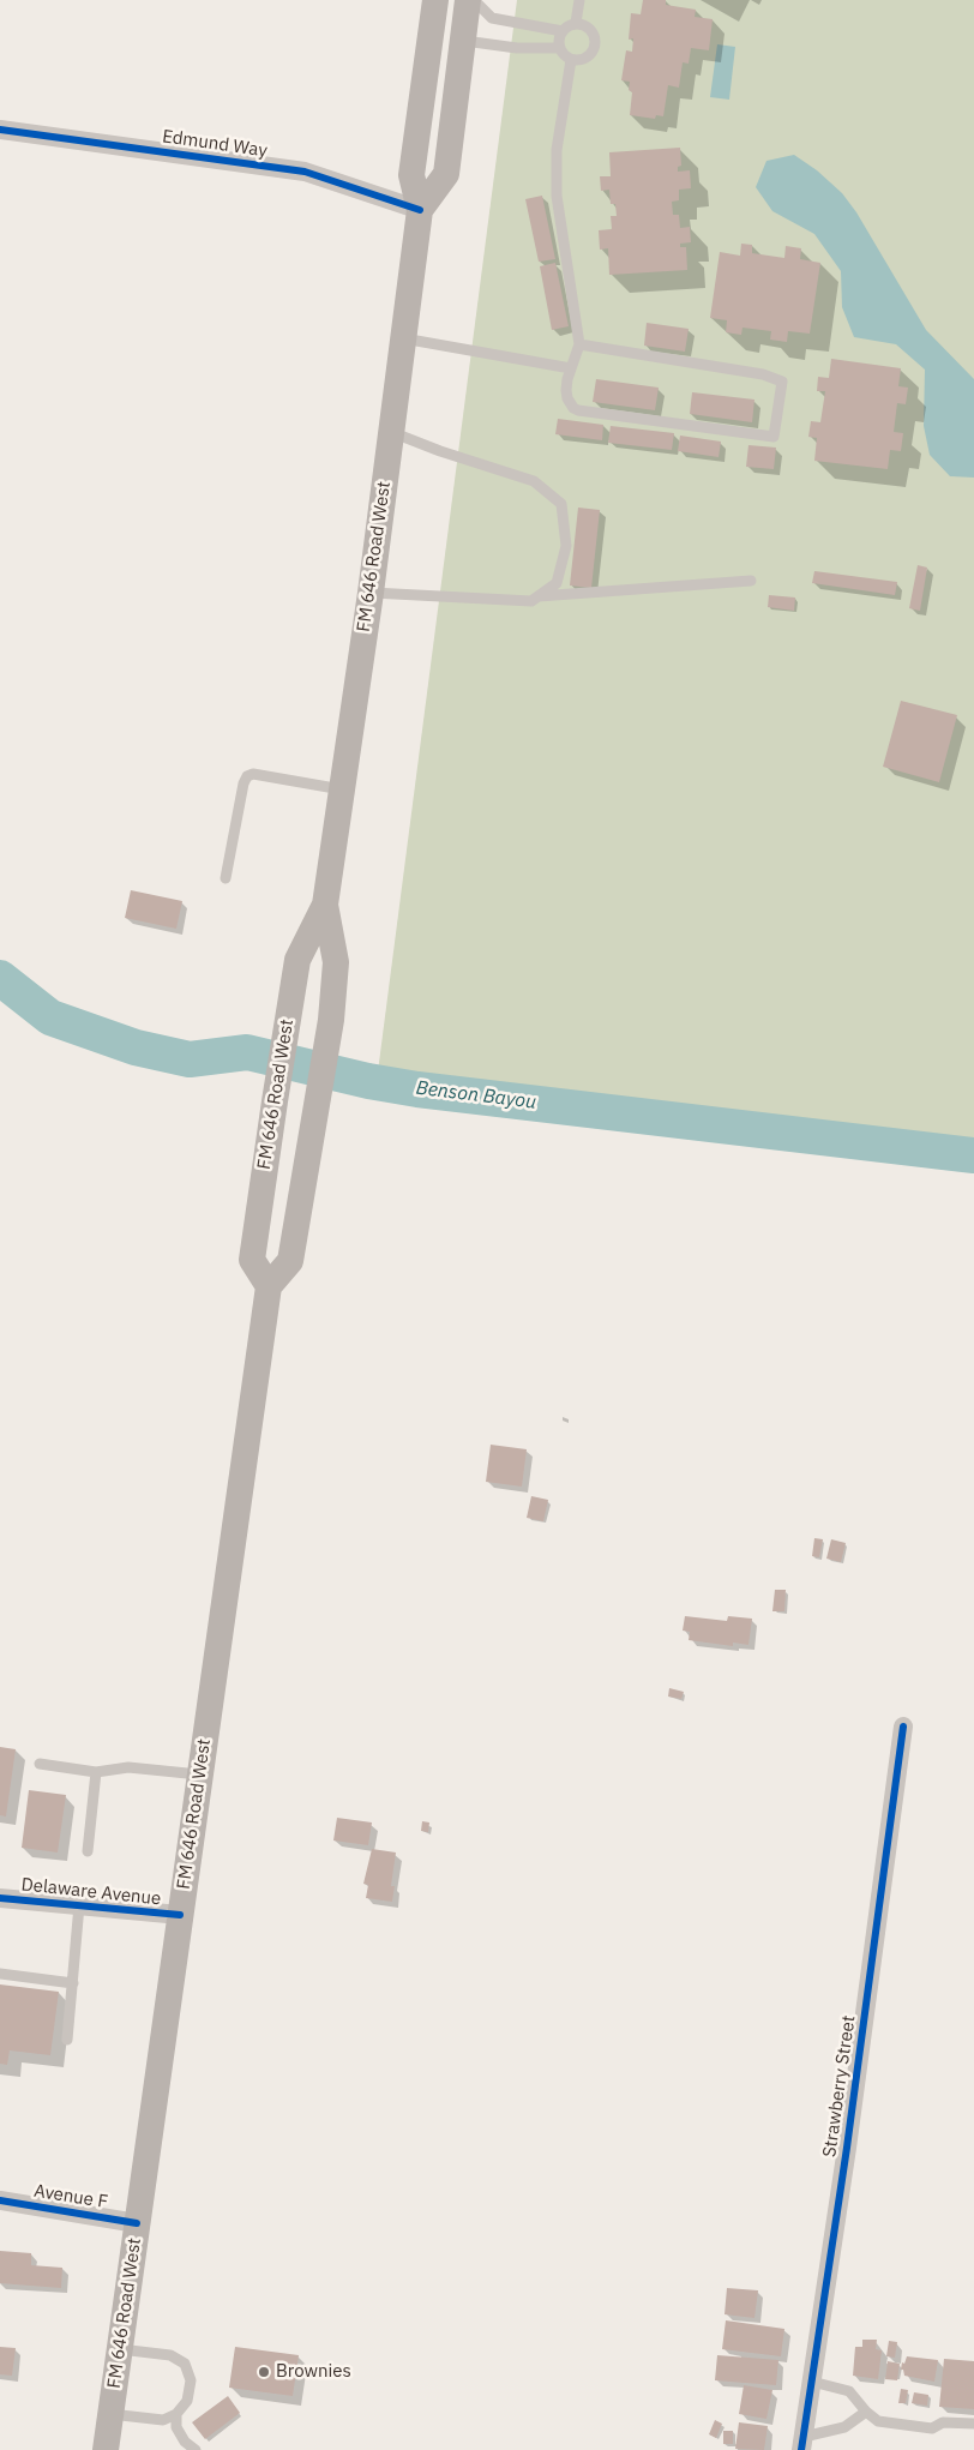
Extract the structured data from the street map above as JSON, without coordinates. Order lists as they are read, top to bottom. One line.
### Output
{"streets":{"main road":["FM 646 Road West"],"street":["Edmund Way","Delaware Avenue","Strawberry Street","Avenue F"]},"crossings":[["Edmund Way","FM 646 Road West"],["FM 646 Road West","Delaware Avenue"],["FM 646 Road West","Avenue F"]],"water":["Benson Bayou"],"places":["Brownies"]}
